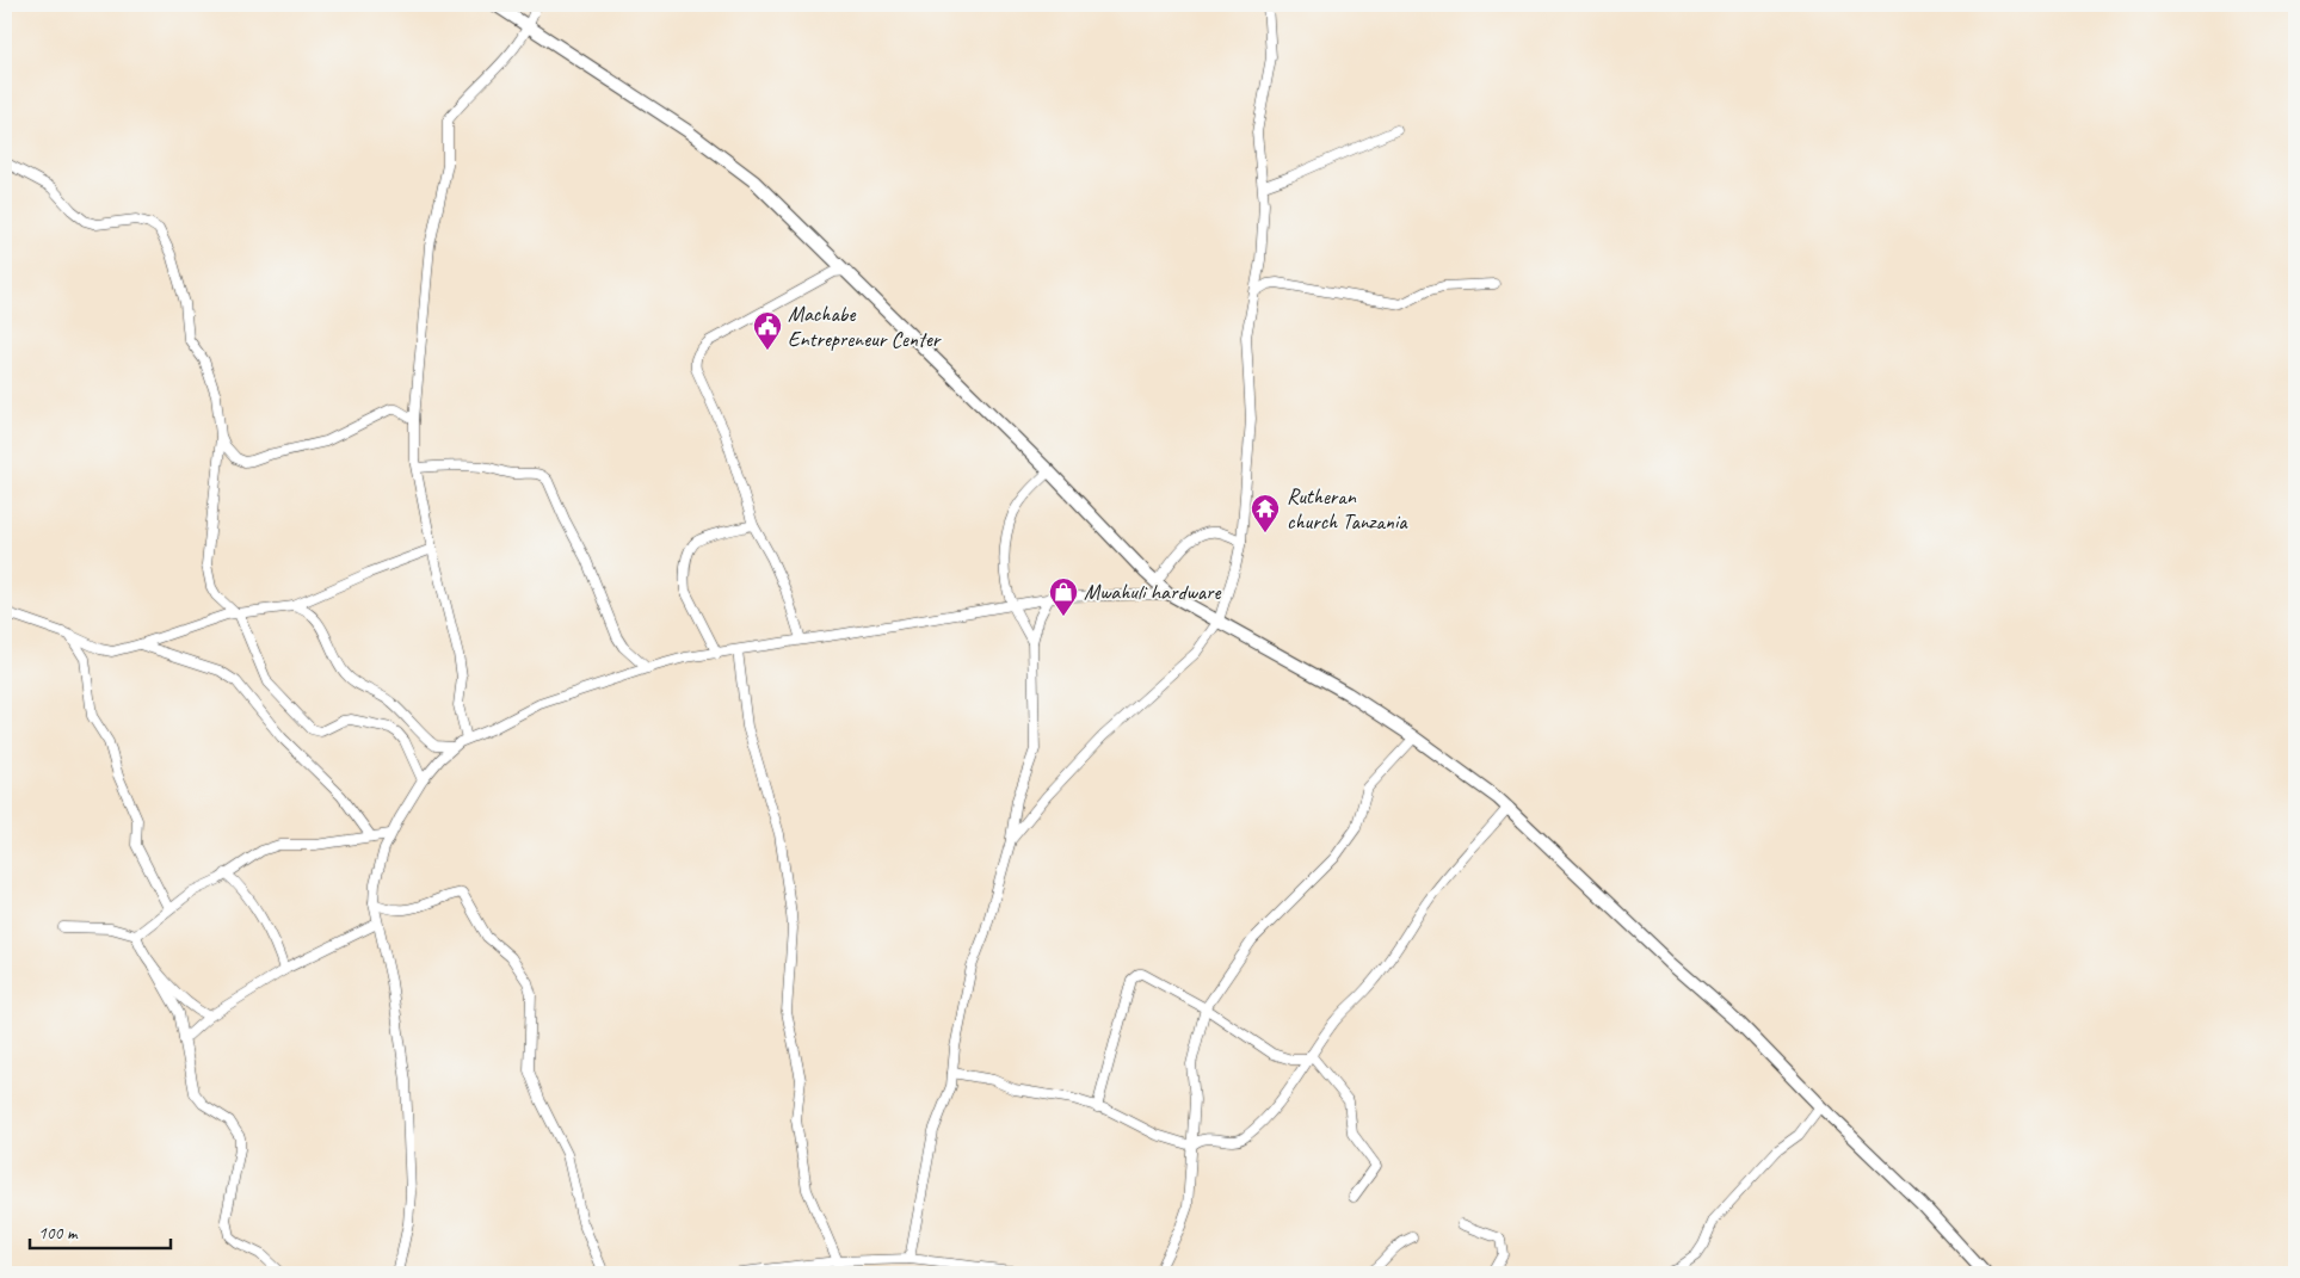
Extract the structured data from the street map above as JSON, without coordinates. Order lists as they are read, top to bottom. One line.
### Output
{"places":{"public building":["Machabe Entrepreneur Center"],"temple":["Rutheran church Tanzania"],"shop":["Mwahuli hardware"]},"scale_bar":"100 m"}
